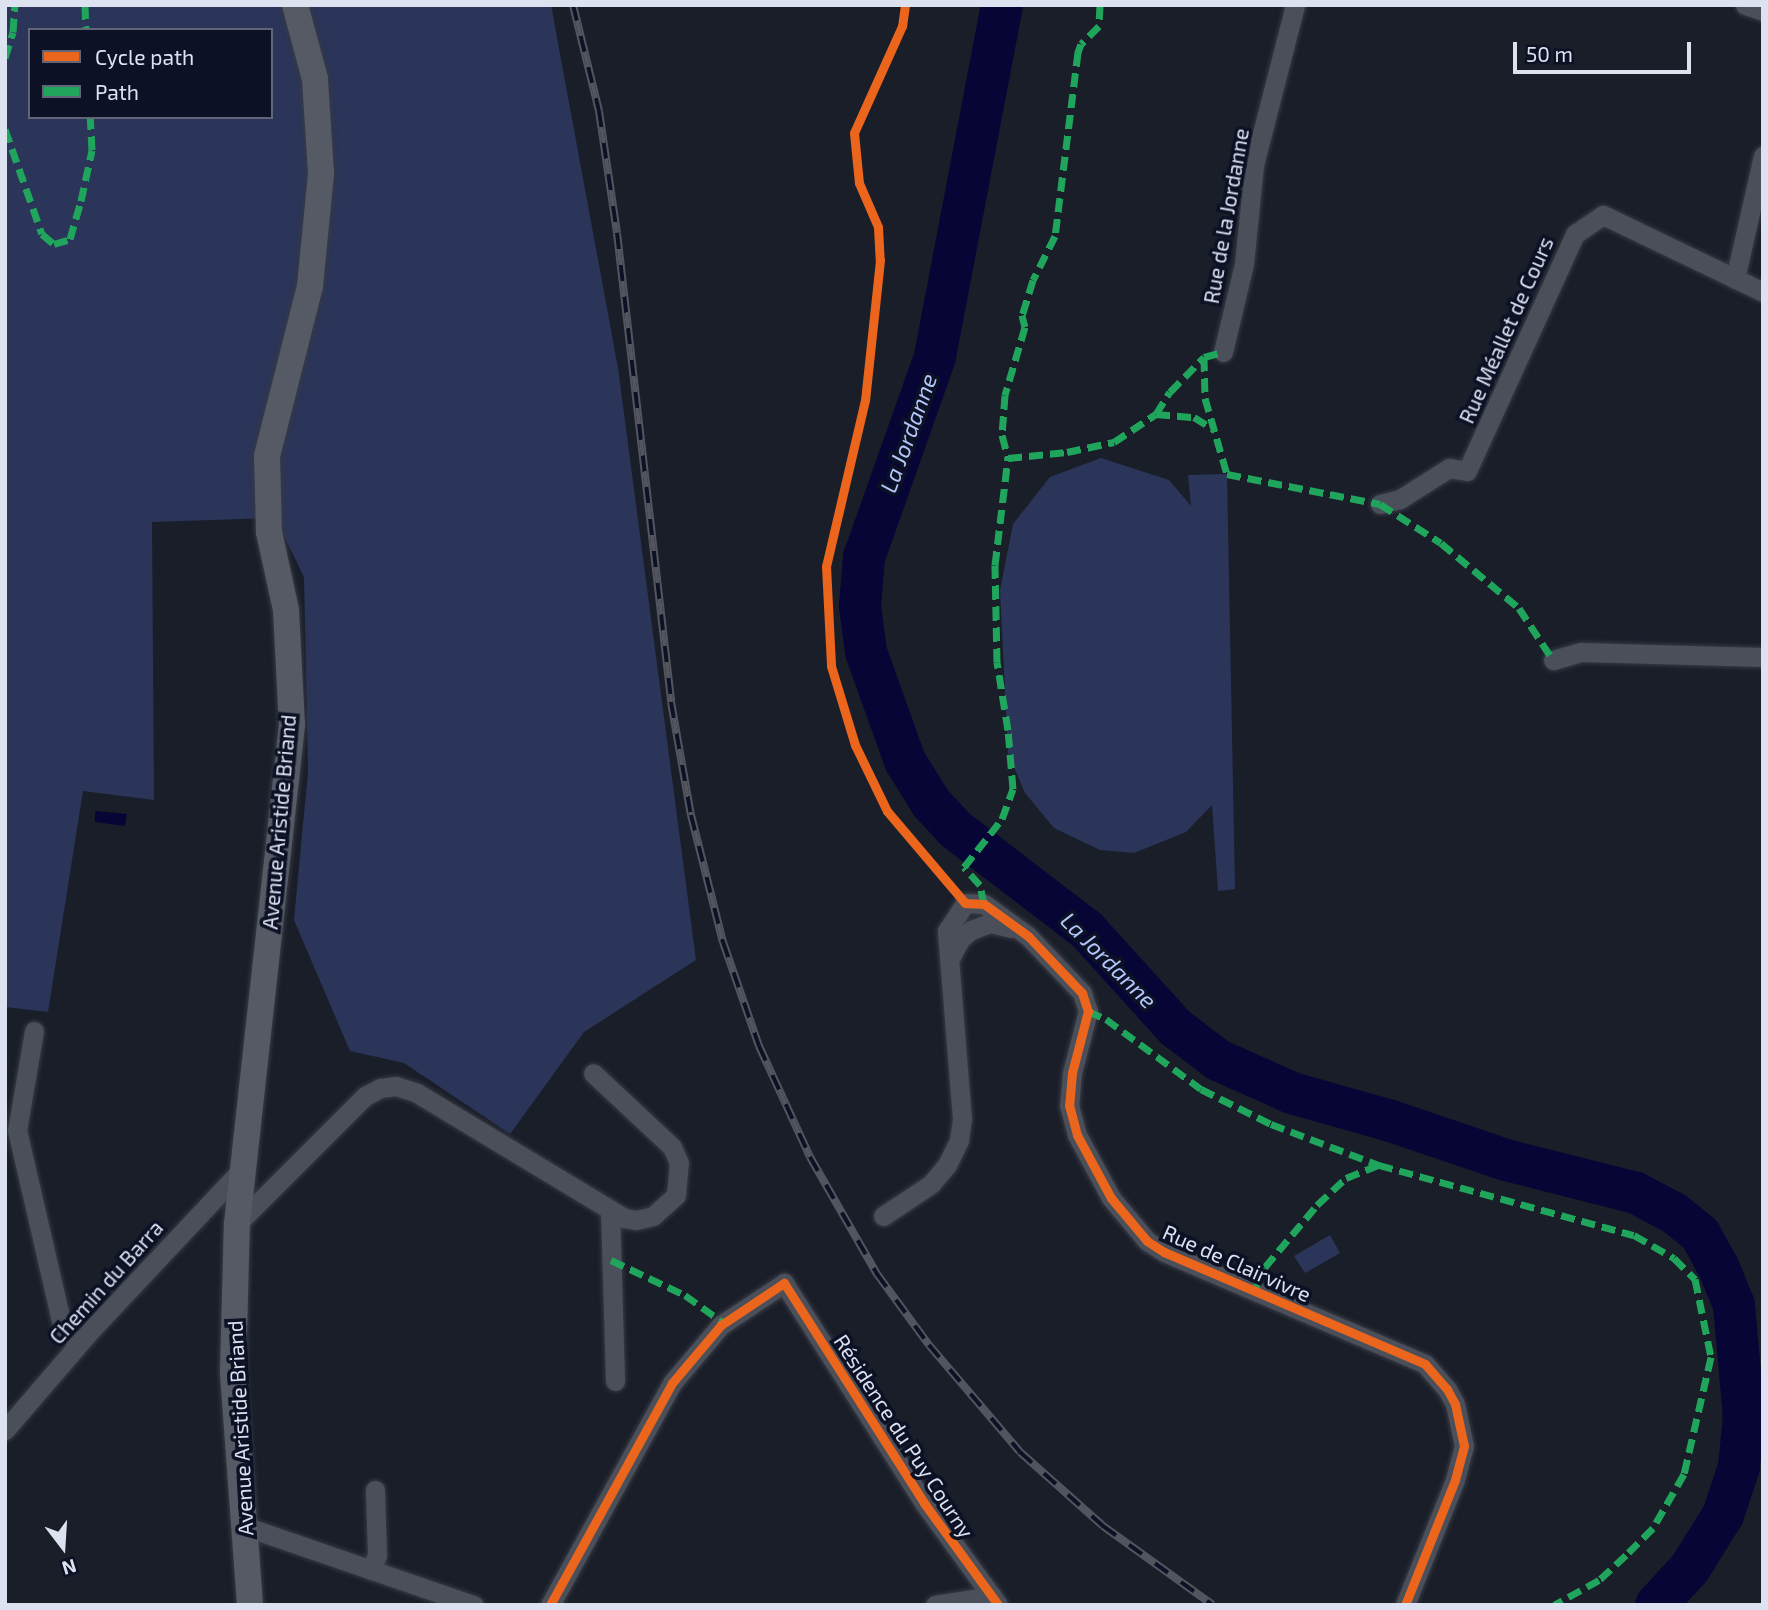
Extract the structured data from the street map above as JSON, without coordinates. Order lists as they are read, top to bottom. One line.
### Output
{"streets":{"main road":["Avenue Aristide Briand"],"street":["Rue de la Jordanne","Rue Méallet de Cours","Rue de Clairvivre","Chemin du Barra","Résidence du Puy Courny"]},"crossings":[["Avenue Aristide Briand","Chemin du Barra"]],"water":["La Jordanne"],"legend":["Cycle path","Path"],"scale_bar":"50 m","north":"bottom"}
